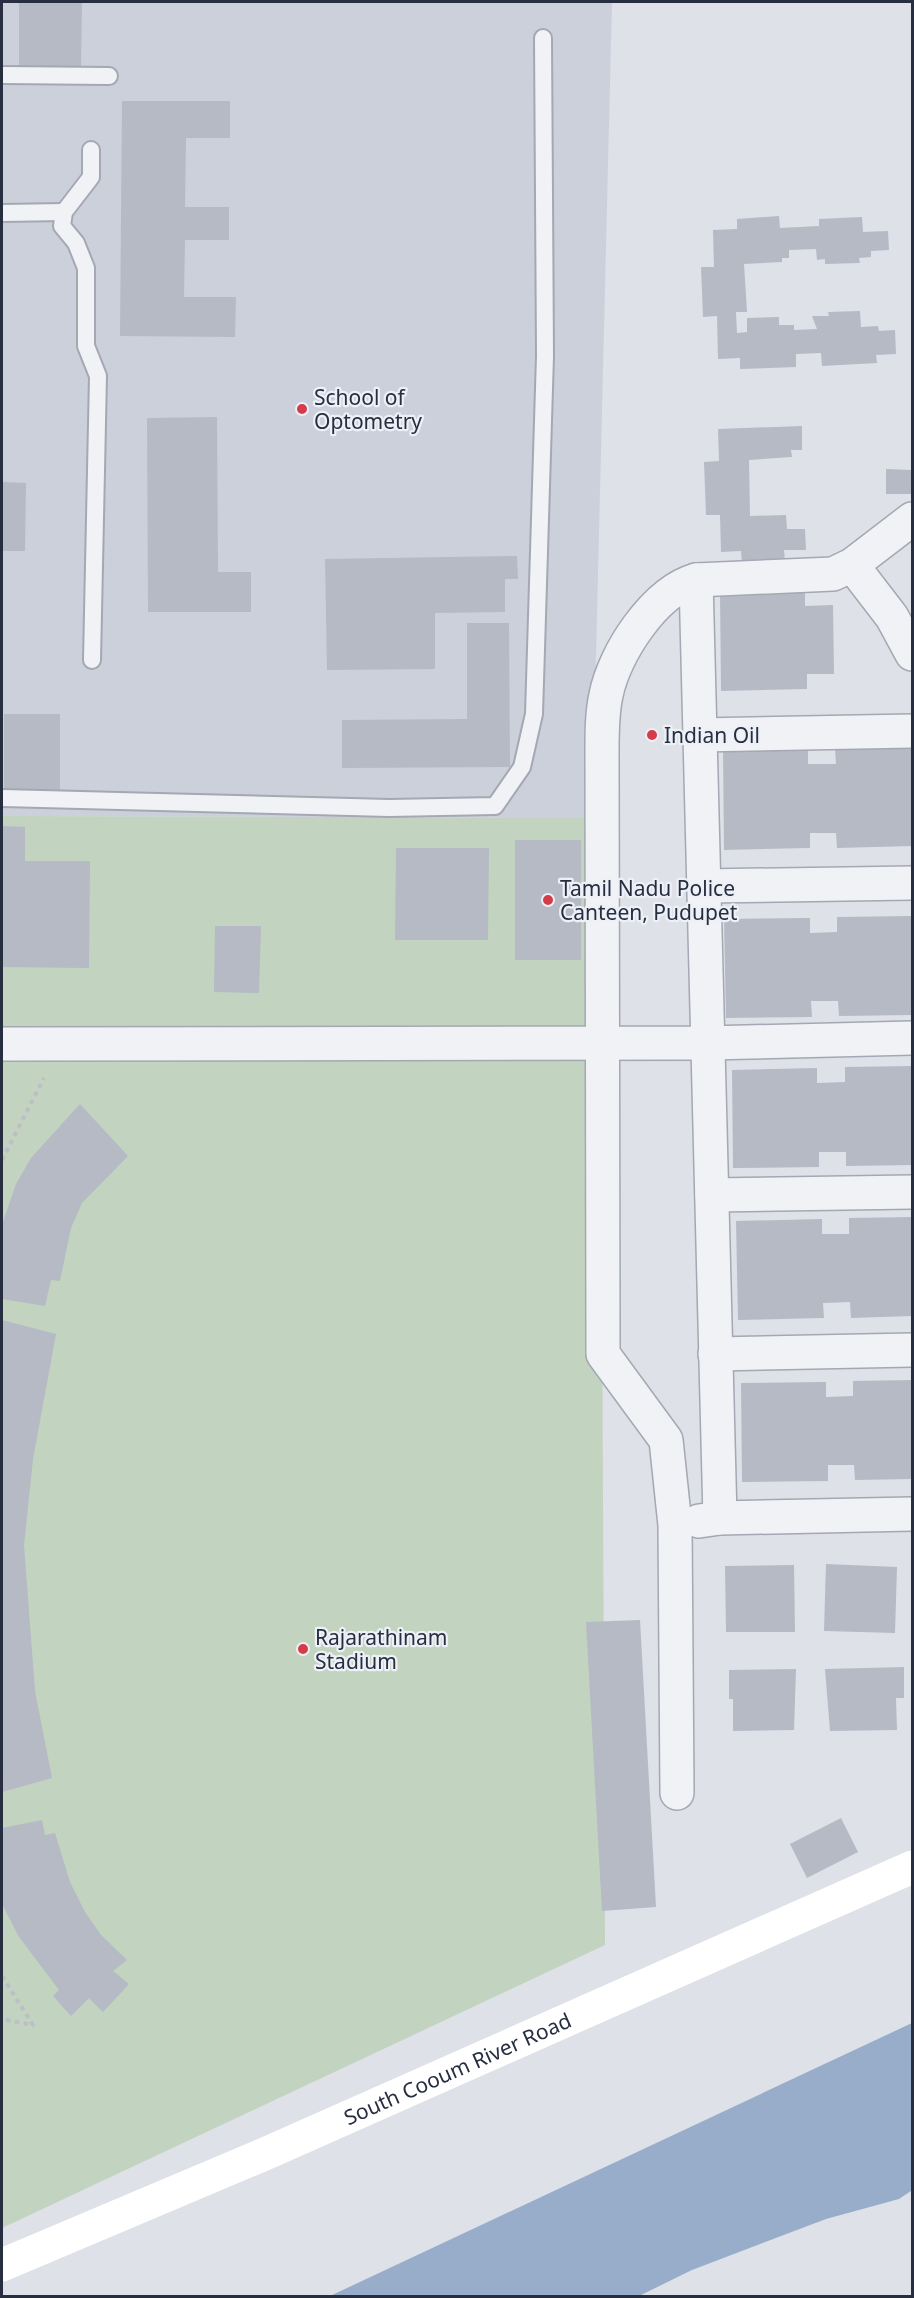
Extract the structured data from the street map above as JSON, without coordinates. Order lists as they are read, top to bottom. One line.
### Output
{"streets":{"street":["South Cooum River Road"]},"places":["School of Optometry","Indian Oil","Tamil Nadu Police Canteen, Pudupet","Rajarathinam Stadium"]}
